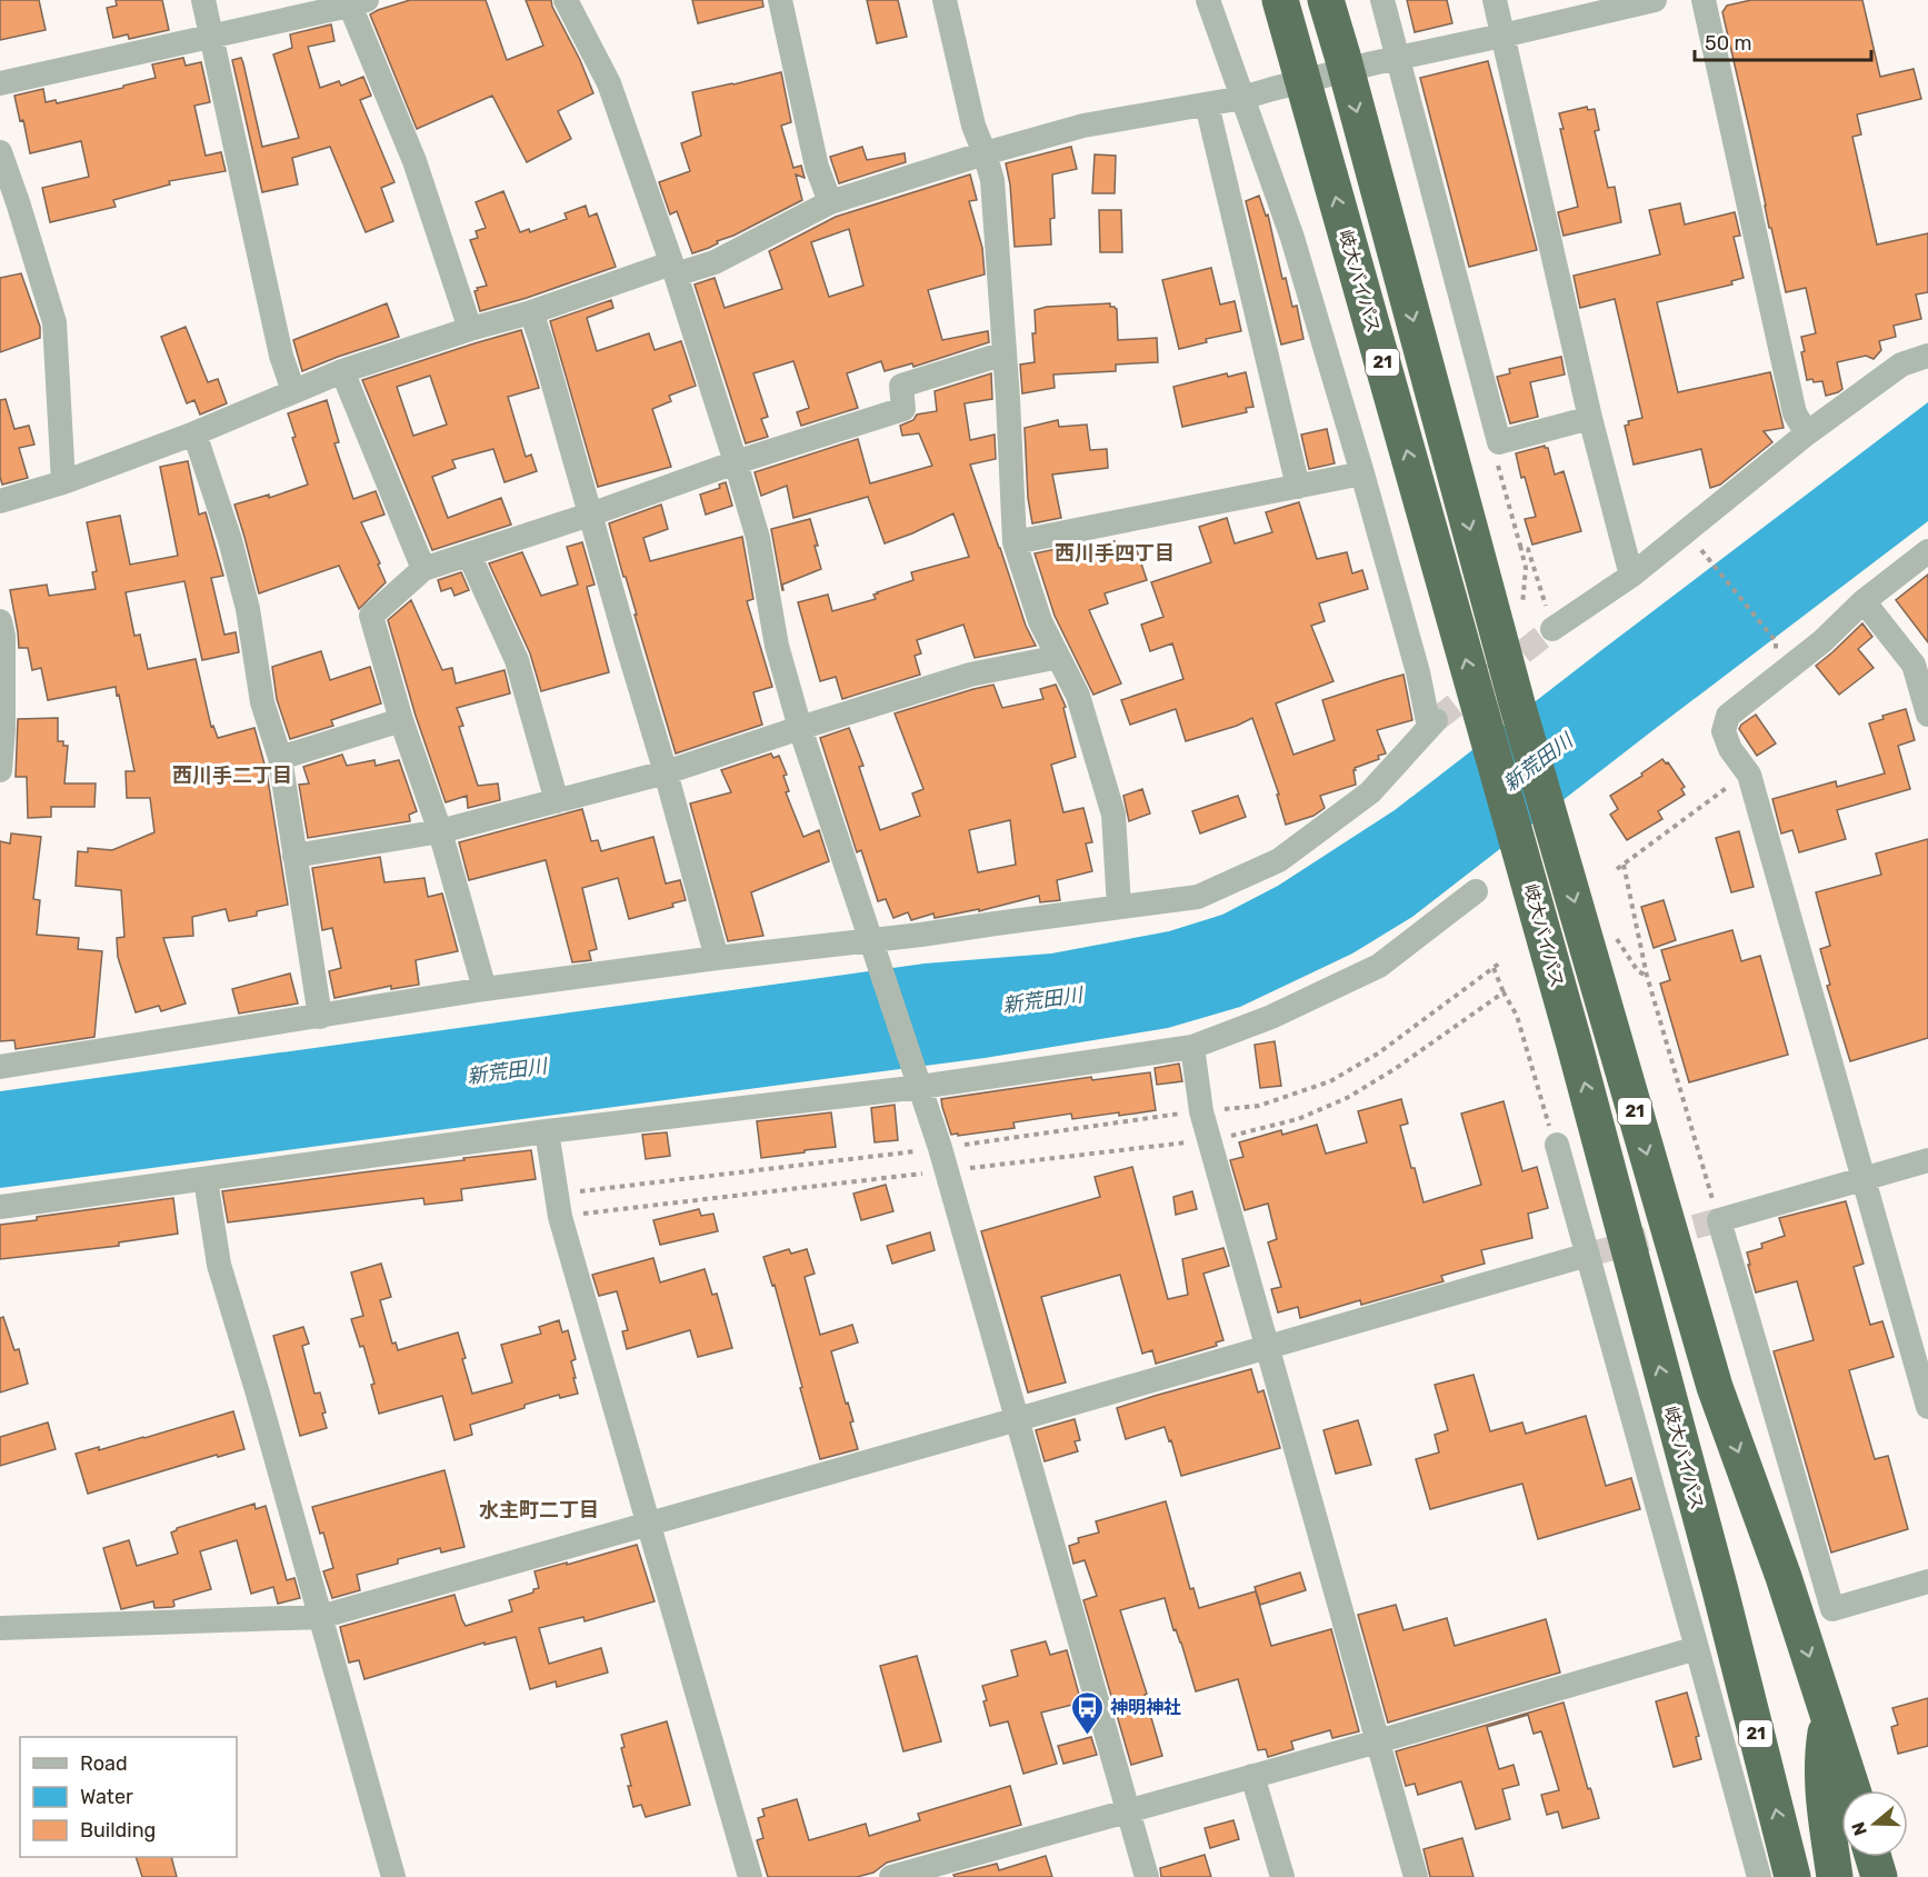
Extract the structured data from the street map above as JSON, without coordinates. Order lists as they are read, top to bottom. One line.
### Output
{"streets":{"highway":["岐大バイパス","21"]},"crossings":[["岐大バイパス","21"]],"districts":["西川手四丁目","西川手二丁目","水主町二丁目"],"water":["新荒田川"],"places":{"bus stop":["神明神社"]},"legend":["Road","Water","Building"],"scale_bar":"50 m","north":"left"}
